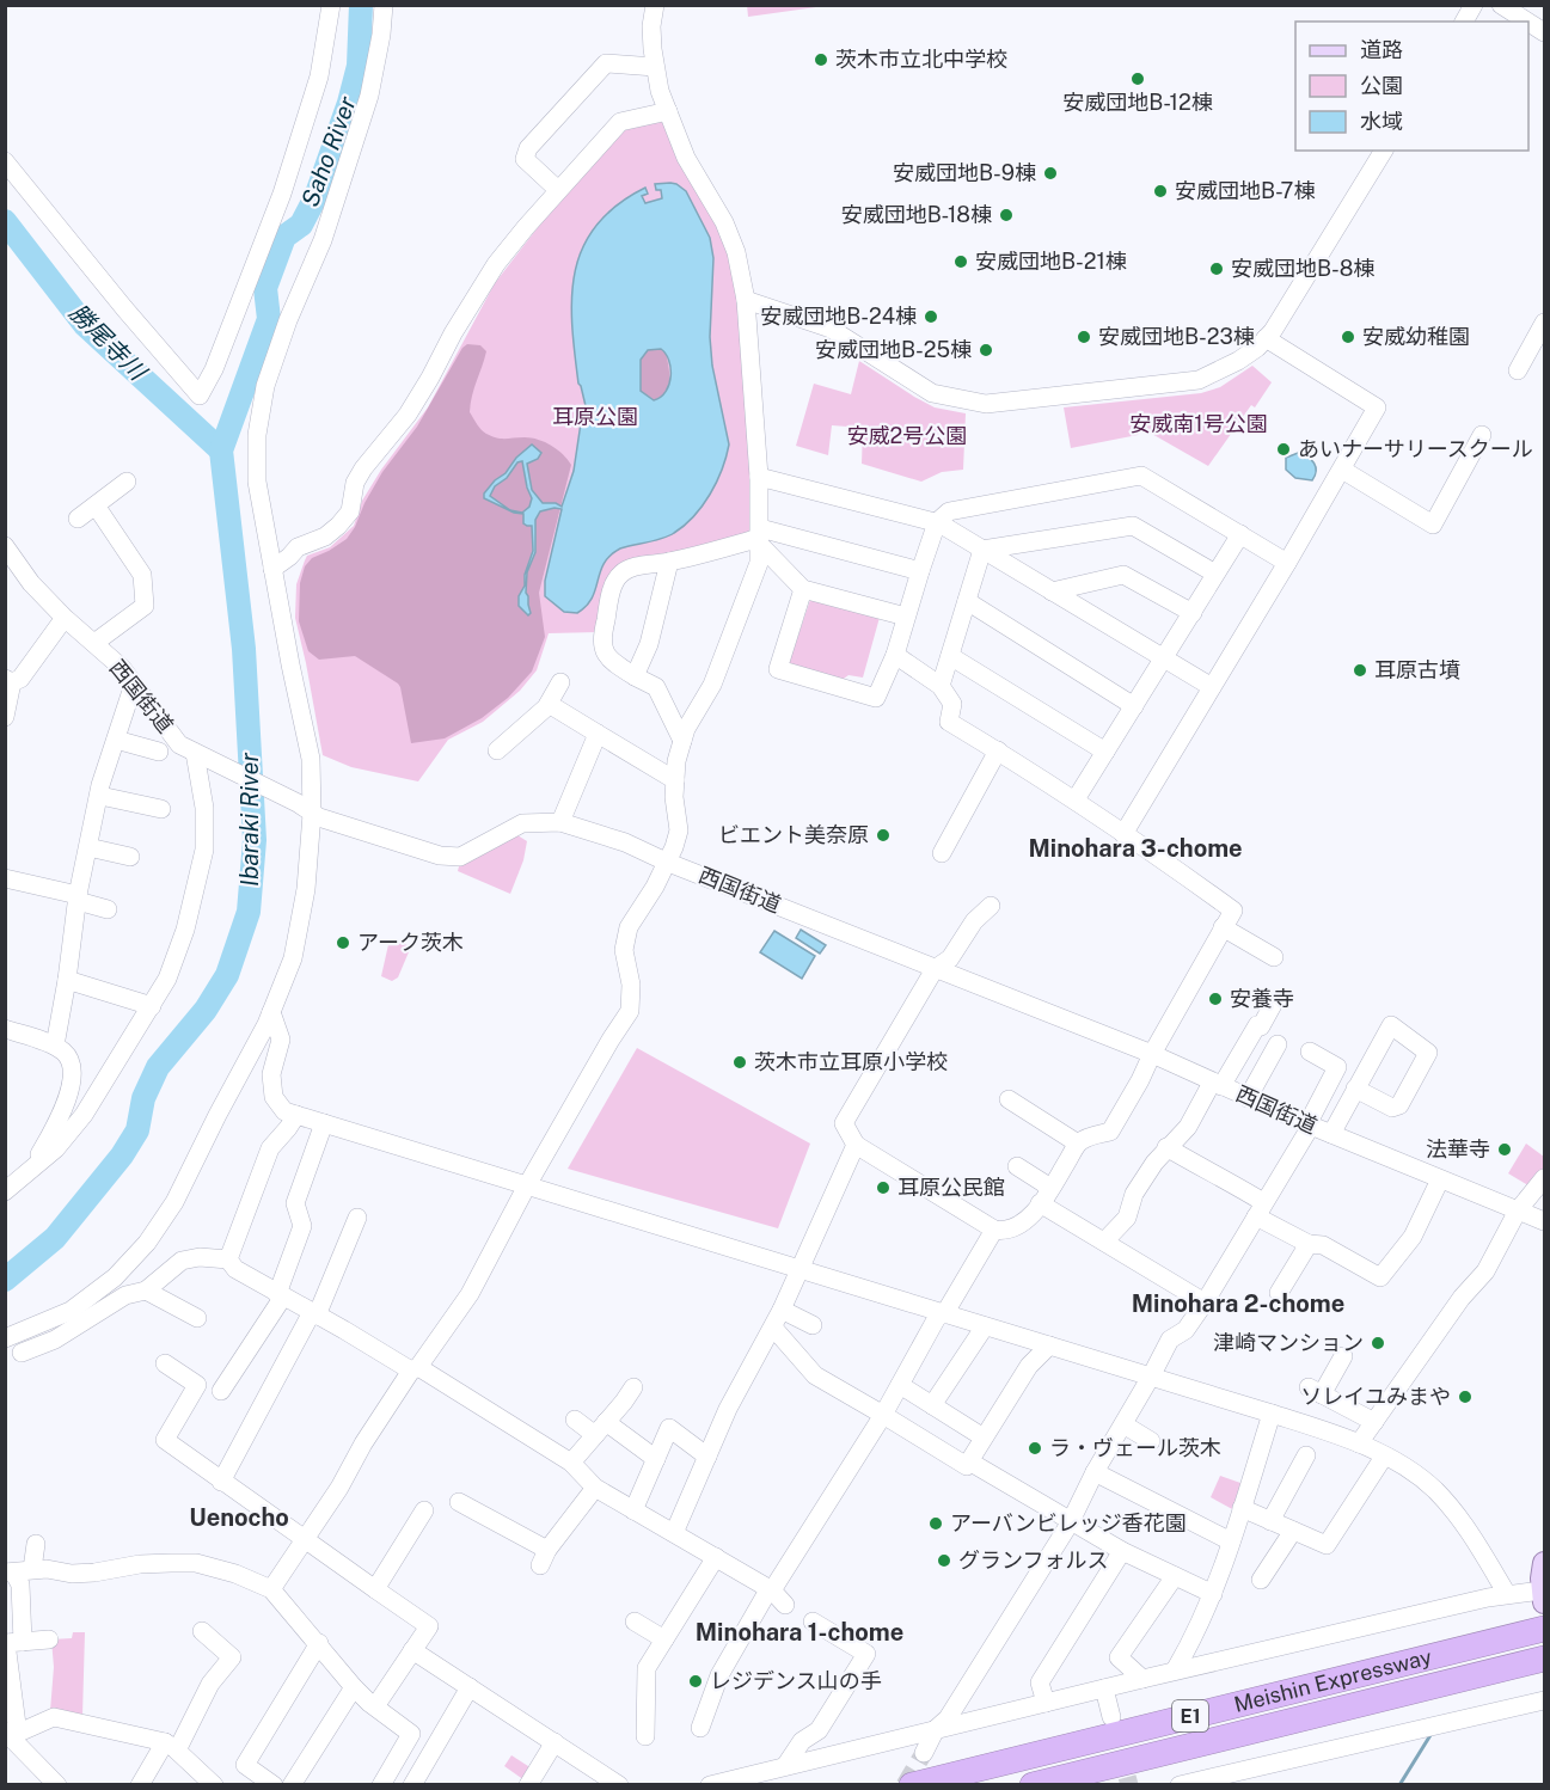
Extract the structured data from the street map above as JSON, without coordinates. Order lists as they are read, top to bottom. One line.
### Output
{"streets":{"highway":["Meishin Expressway","E1"],"street":["西国街道"]},"districts":["Minohara 3-chome","Minohara 2-chome","Uenocho","Minohara 1-chome"],"water":["Saho River","勝尾寺川","Ibaraki River"],"parks":["耳原公園","安威南1号公園","安威2号公園"],"places":["茨木市立北中学校","安威団地B-12棟","安威団地B-9棟","安威団地B-7棟","安威団地B-18棟","安威団地B-21棟","安威団地B-8棟","安威団地B-24棟","安威団地B-23棟","安威幼稚園","安威団地B-25棟","あいナーサリースクール","耳原古墳","ビエント美奈原","アーク茨木","安養寺","茨木市立耳原小学校","法華寺","耳原公民館","津崎マンション","ソレイユみまや","ラ・ヴェール茨木","アーバンビレッジ香花園","グランフォルス","レジデンス山の手"],"legend":["道路","公園","水域"]}
